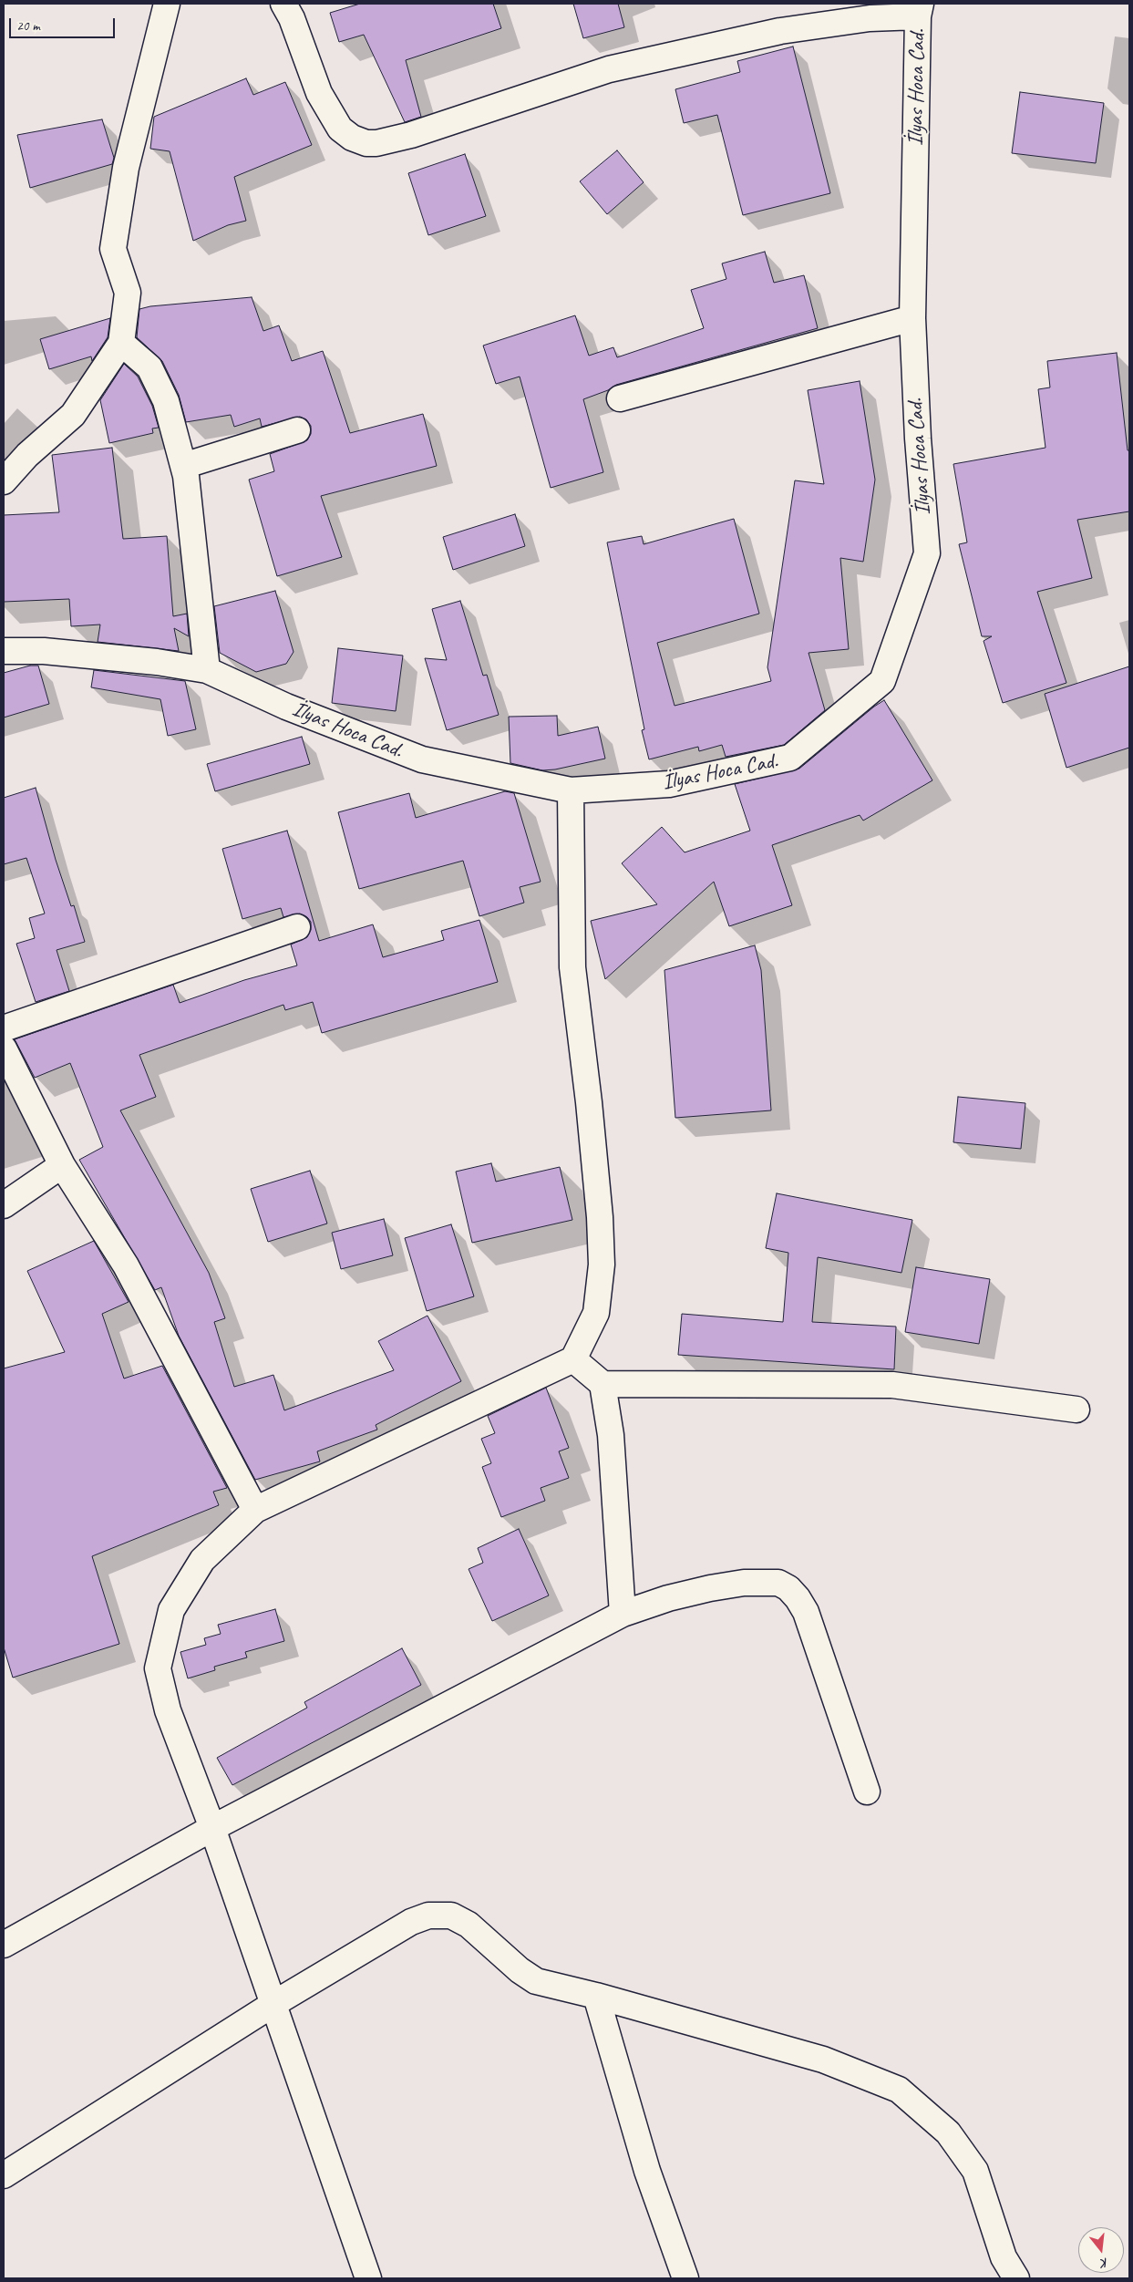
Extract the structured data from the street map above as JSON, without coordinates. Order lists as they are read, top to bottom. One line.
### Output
{"streets":{"street":["İlyas Hoca Cad."]},"scale_bar":"20 m","north":"bottom"}
